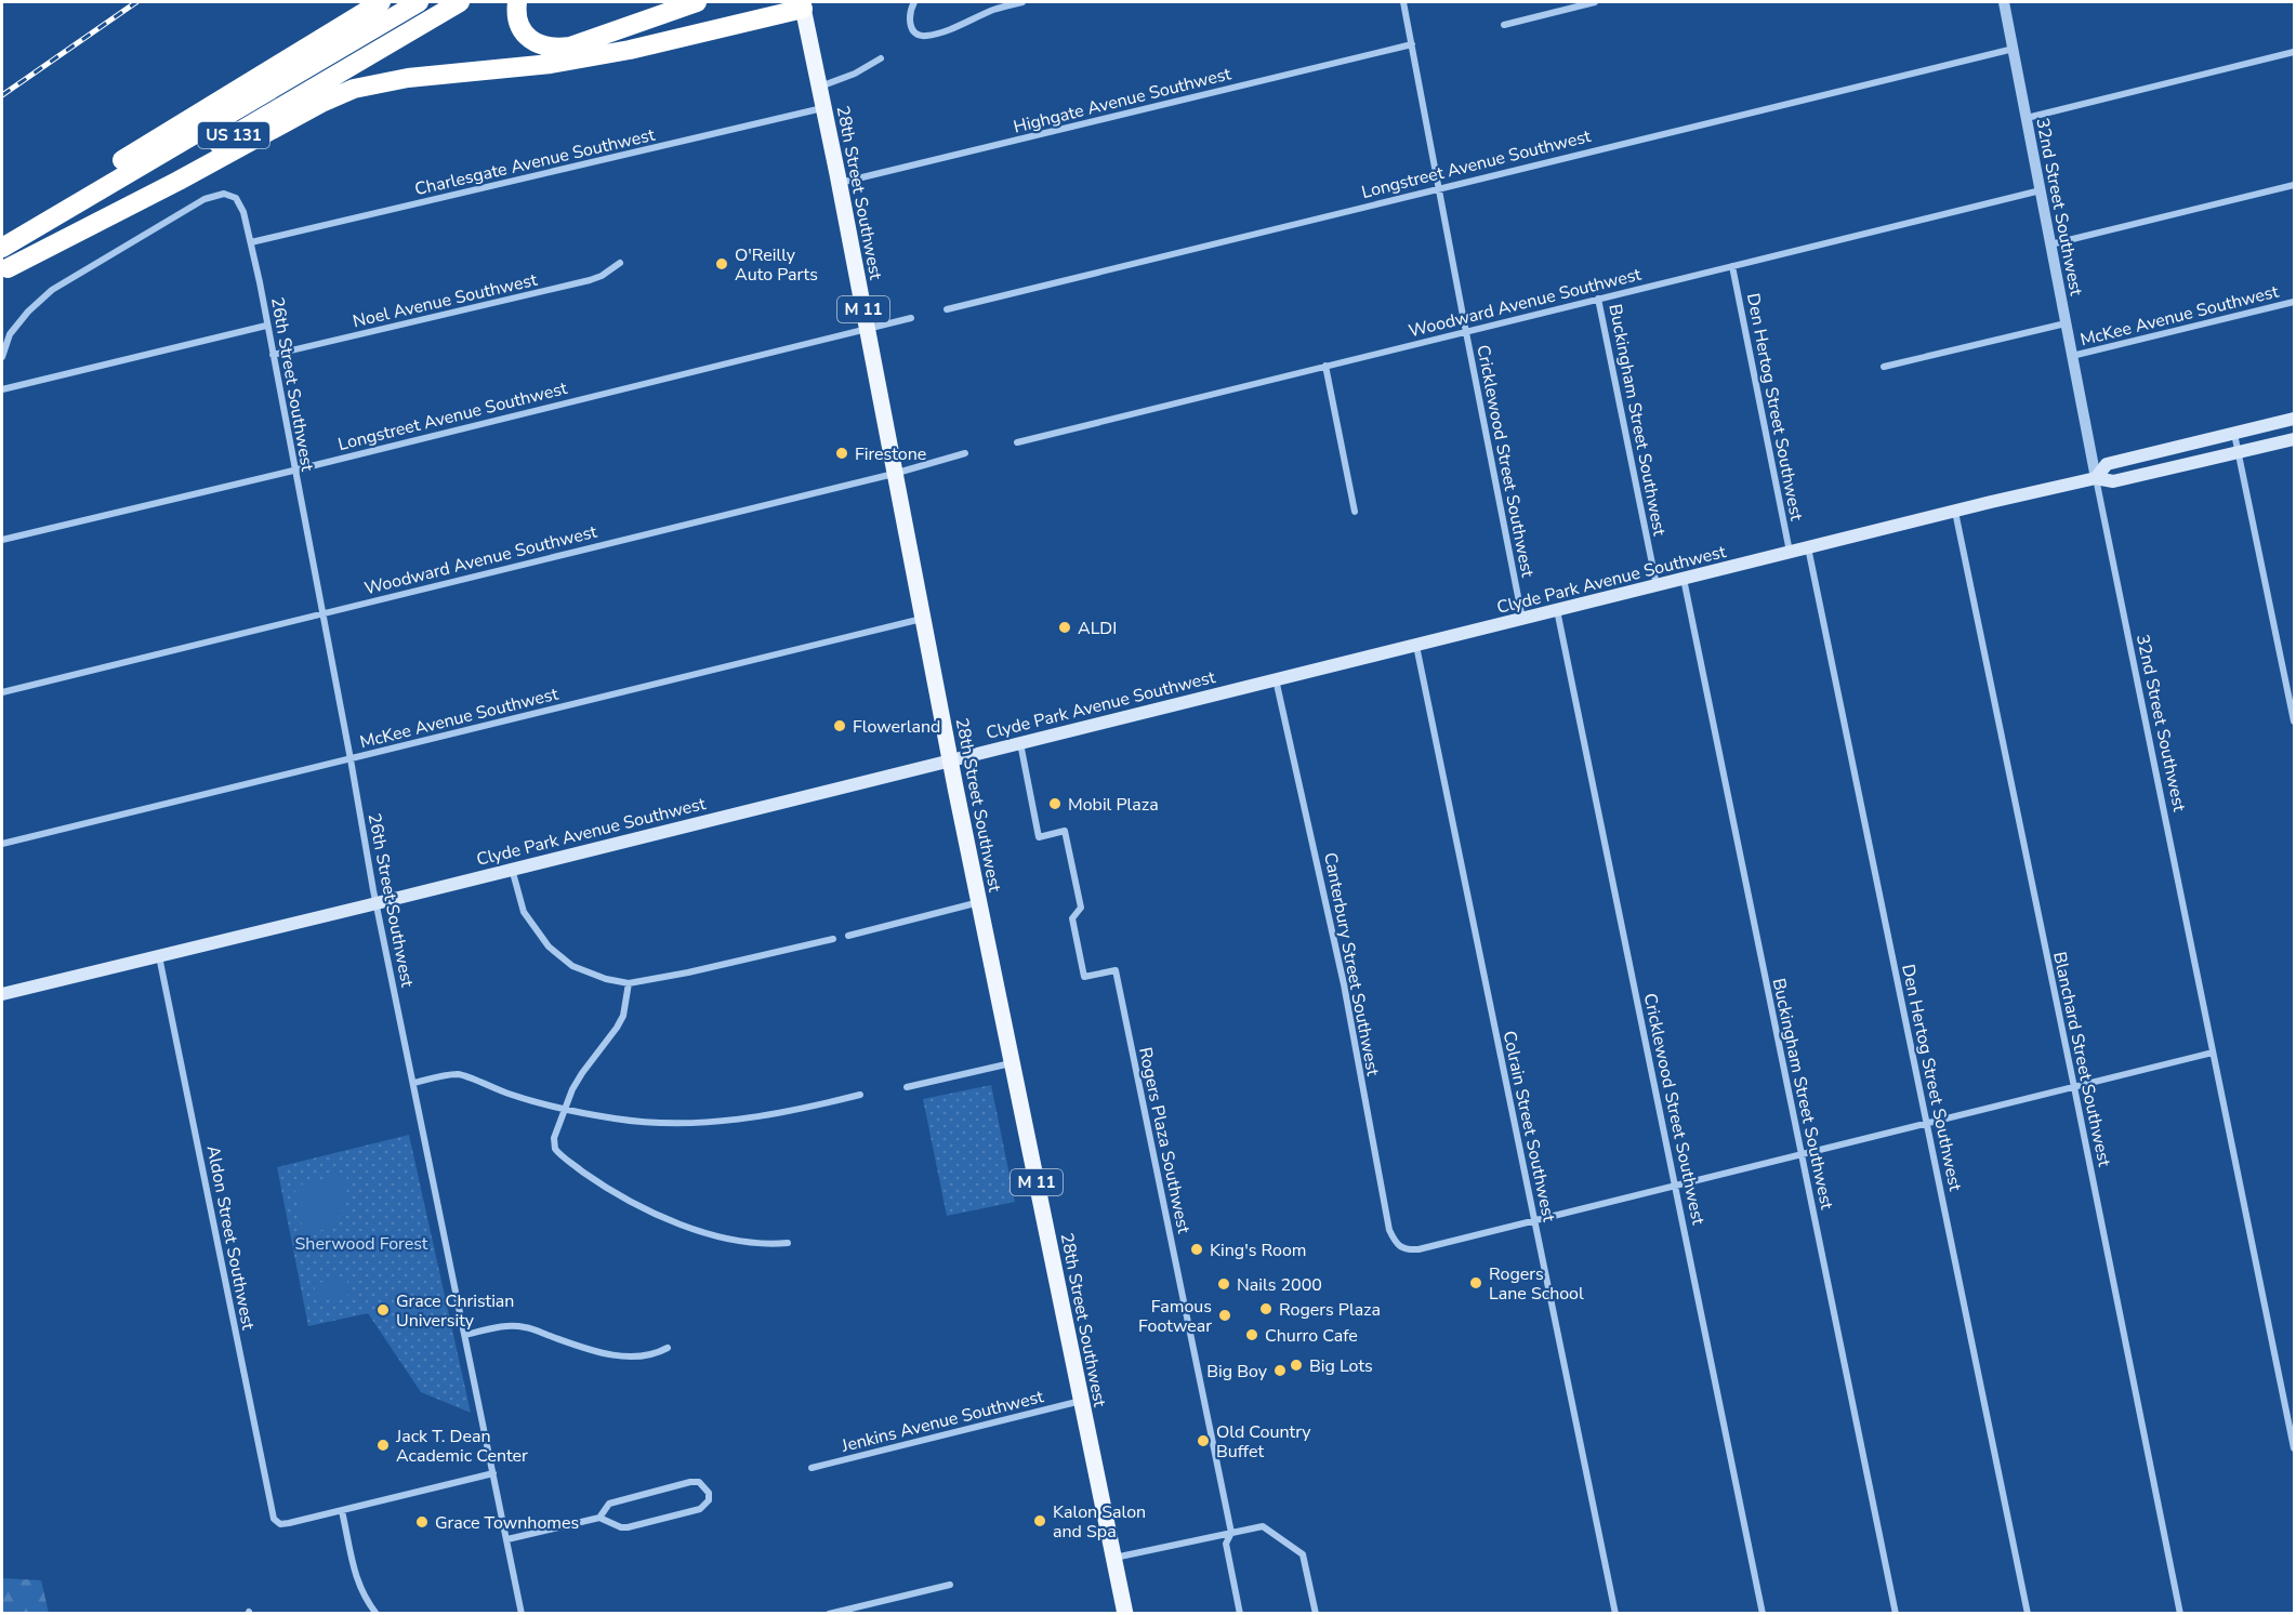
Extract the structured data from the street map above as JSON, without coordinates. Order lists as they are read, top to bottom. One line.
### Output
{"streets":{"highway":["US 131"],"main road":["28th Street Southwest","M 11","Clyde Park Avenue Southwest"],"street":["Highgate Avenue Southwest","Charlesgate Avenue Southwest","Longstreet Avenue Southwest","32nd Street Southwest","Noel Avenue Southwest","Woodward Avenue Southwest","McKee Avenue Southwest","26th Street Southwest","Den Hertog Street Southwest","Buckingham Street Southwest","Cricklewood Street Southwest","Canterbury Street Southwest","Blanchard Street Southwest","Colrain Street Southwest","Rogers Plaza Southwest","Aldon Street Southwest","Jenkins Avenue Southwest"]},"crossings":[["Highgate Avenue Southwest","28th Street Southwest"],["Highgate Avenue Southwest","Cricklewood Street Southwest"],["Charlesgate Avenue Southwest","28th Street Southwest"],["Charlesgate Avenue Southwest","26th Street Southwest"],["Longstreet Avenue Southwest","28th Street Southwest"],["Longstreet Avenue Southwest","32nd Street Southwest"],["Longstreet Avenue Southwest","26th Street Southwest"],["Longstreet Avenue Southwest","Cricklewood Street Southwest"],["28th Street Southwest","Woodward Avenue Southwest"],["28th Street Southwest","McKee Avenue Southwest"],["28th Street Southwest","Clyde Park Avenue Southwest"],["28th Street Southwest","Jenkins Avenue Southwest"],["32nd Street Southwest","Woodward Avenue Southwest"],["32nd Street Southwest","McKee Avenue Southwest"],["32nd Street Southwest","Clyde Park Avenue Southwest"],["Noel Avenue Southwest","26th Street Southwest"],["Woodward Avenue Southwest","26th Street Southwest"],["Woodward Avenue Southwest","Den Hertog Street Southwest"],["Woodward Avenue Southwest","Buckingham Street Southwest"],["Woodward Avenue Southwest","Cricklewood Street Southwest"],["McKee Avenue Southwest","26th Street Southwest"],["26th Street Southwest","Clyde Park Avenue Southwest"],["Den Hertog Street Southwest","Clyde Park Avenue Southwest"],["Buckingham Street Southwest","Clyde Park Avenue Southwest"],["Cricklewood Street Southwest","Clyde Park Avenue Southwest"],["Clyde Park Avenue Southwest","Canterbury Street Southwest"],["Clyde Park Avenue Southwest","Blanchard Street Southwest"],["Clyde Park Avenue Southwest","Colrain Street Southwest"],["Clyde Park Avenue Southwest","Rogers Plaza Southwest"],["Clyde Park Avenue Southwest","Aldon Street Southwest"],["Canterbury Street Southwest","Colrain Street Southwest"]],"parks":["Sherwood Forest"],"places":["O'Reilly Auto Parts","Firestone","ALDI","Flowerland","Mobil Plaza","King's Room","Rogers Lane School","Nails 2000","Rogers Plaza","Grace Christian University","Famous Footwear","Churro Cafe","Big Lots","Big Boy","Old Country Buffet","Jack T. Dean Academic Center","Kalon Salon and Spa","Grace Townhomes"]}
